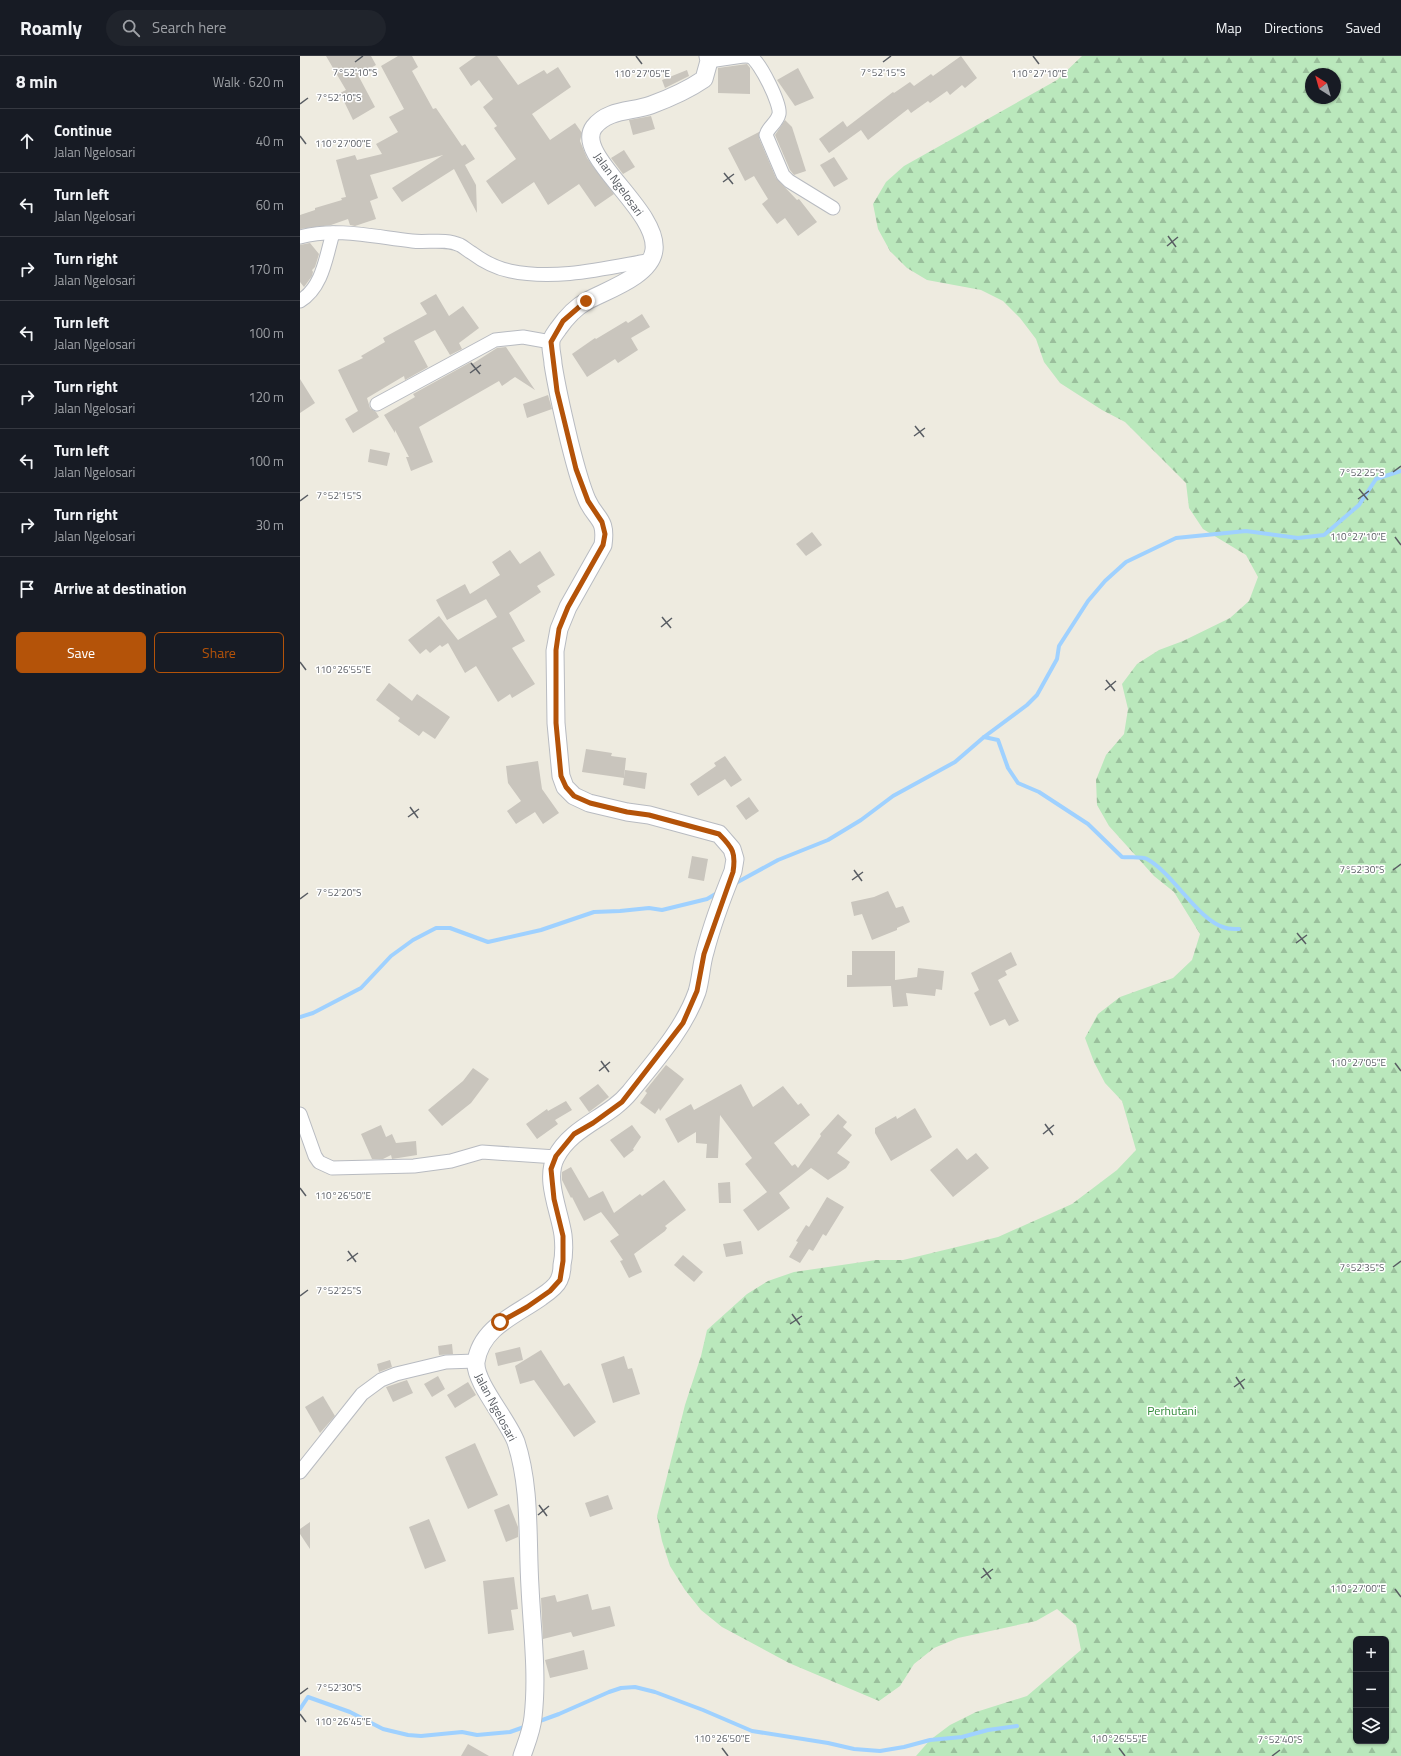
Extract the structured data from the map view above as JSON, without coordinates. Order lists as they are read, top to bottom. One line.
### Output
{"streets":{"street":["Jalan Ngelosari"]},"parks":["Perhutani"],"north":"top left","page":{"header":"Roamly","search":"Search here","nav":["Map","Directions","Saved"],"heading":["8 min","Walk · 620 m"],"list":[["Continue","Jalan Ngelosari","40 m"],["Turn left","Jalan Ngelosari","60 m"],["Turn right","Jalan Ngelosari","170 m"],["Turn left","Jalan Ngelosari","100 m"],["Turn right","Jalan Ngelosari","120 m"],["Turn left","Jalan Ngelosari","100 m"],["Turn right","Jalan Ngelosari","30 m"],"Arrive at destination"],"buttons":["Save","Share"],"map_buttons":["+","−"]},"coordinates":["7°52'10\"S","7°52'15\"S","110°27'05\"E","110°27'10\"E","110°27'00\"E","7°52'25\"S","110°26'55\"E","7°52'30\"S","7°52'20\"S","110°26'50\"E","7°52'35\"S","110°26'45\"E","7°52'40\"S"]}
